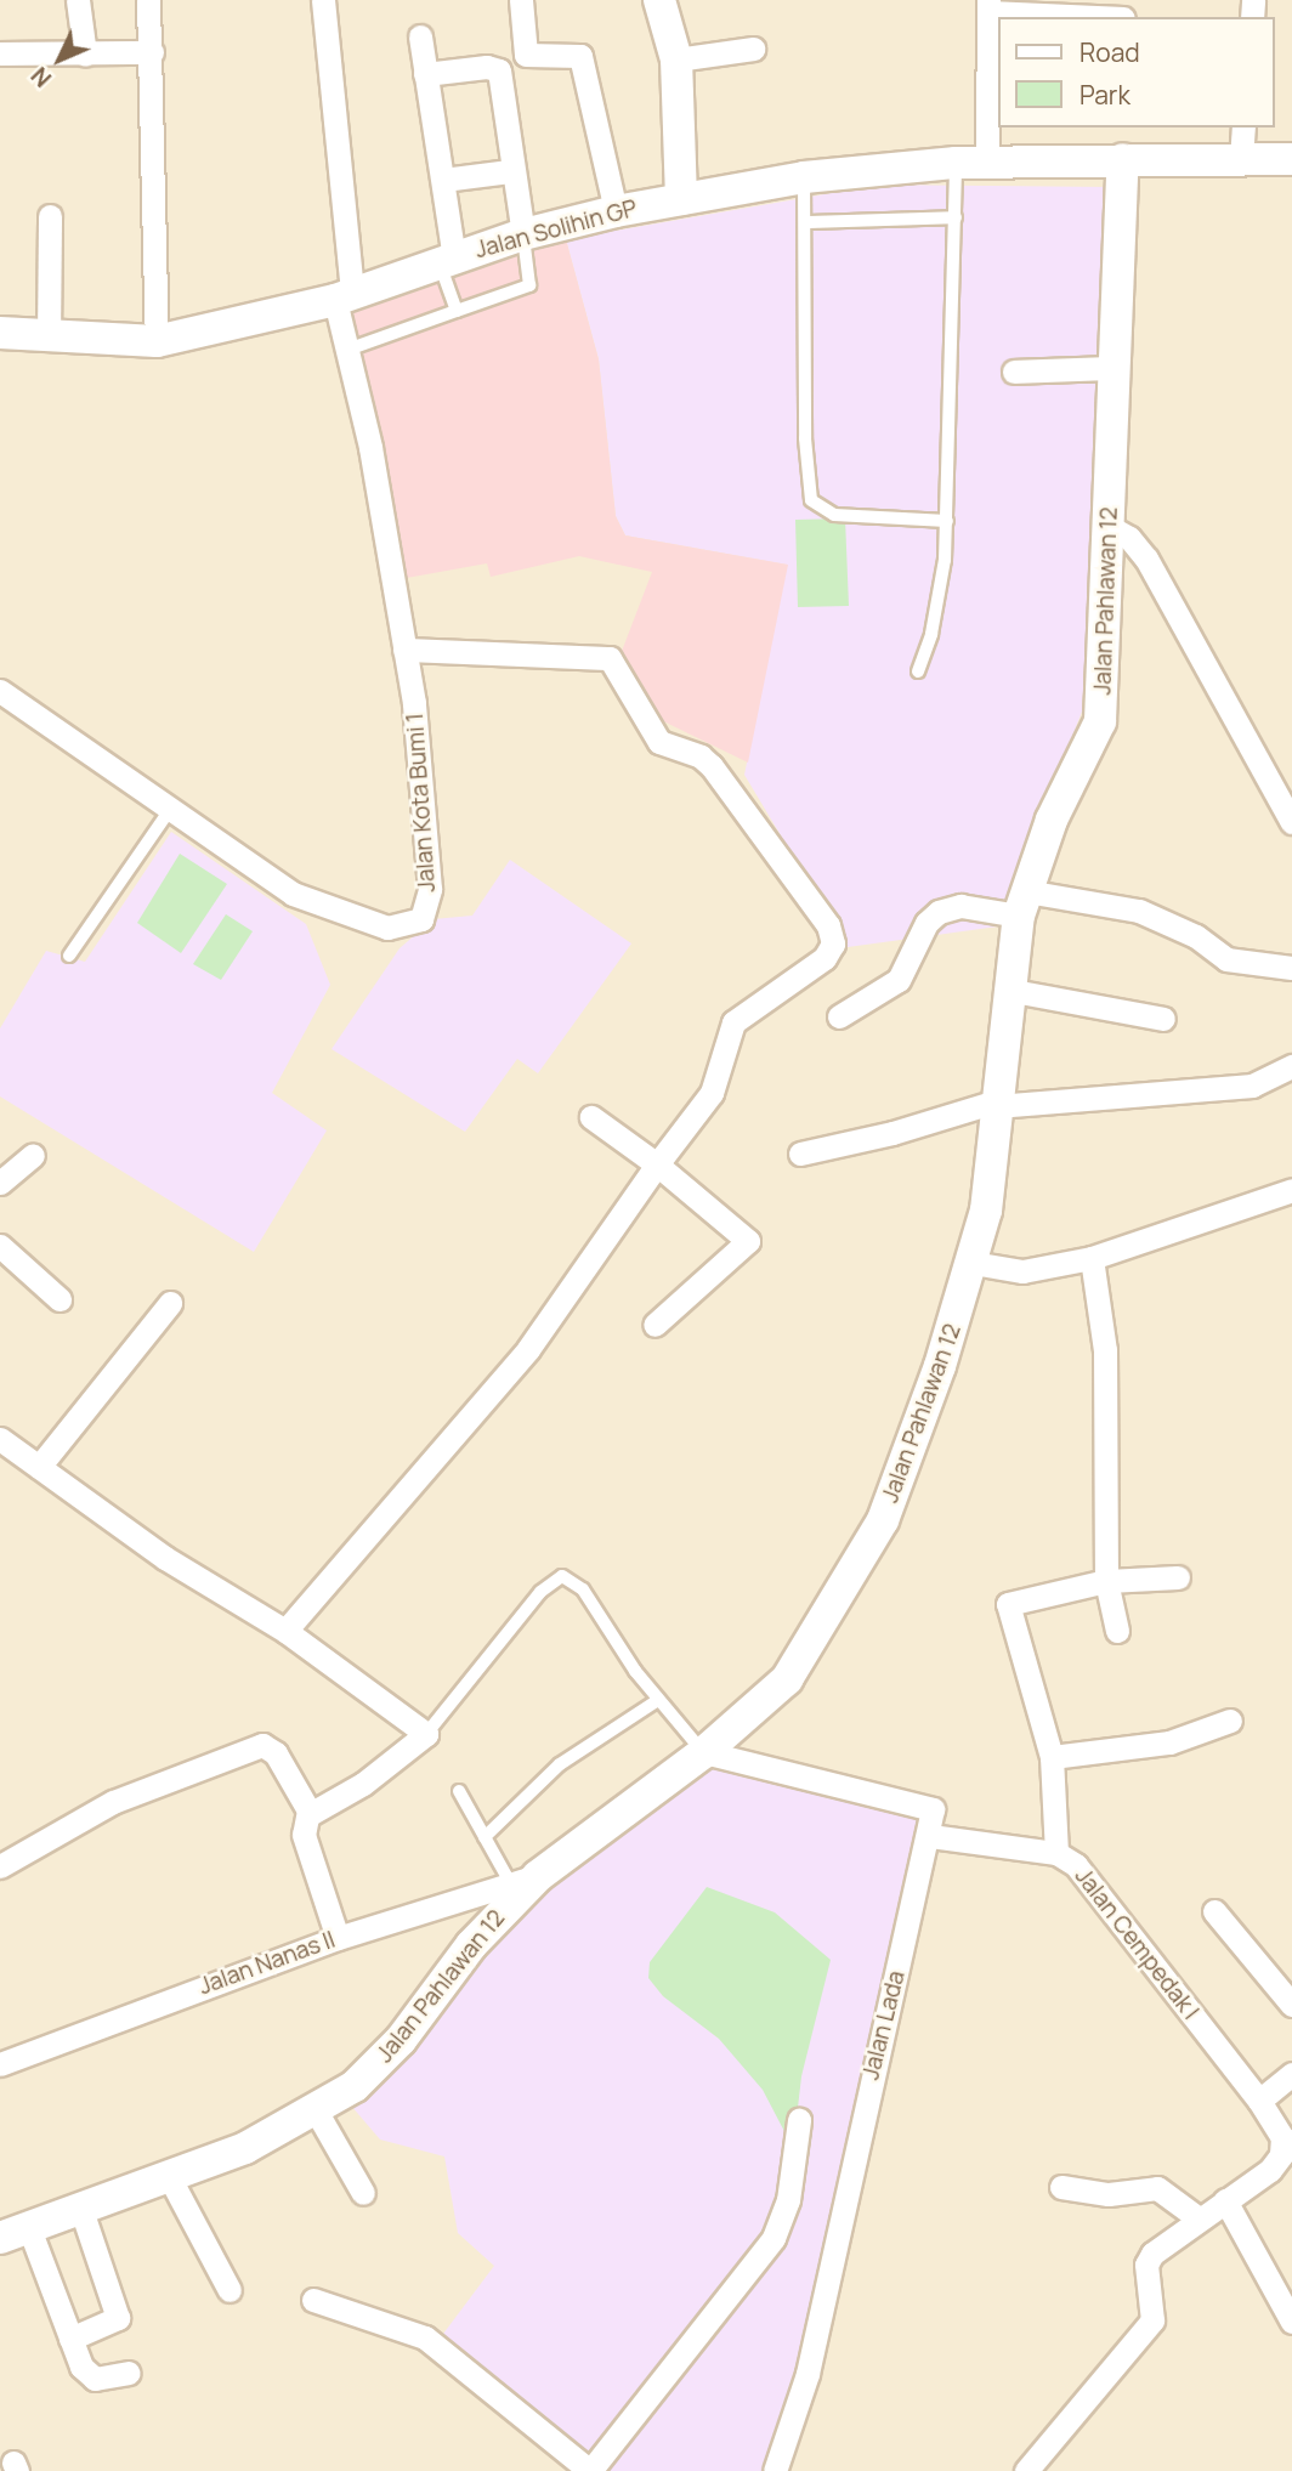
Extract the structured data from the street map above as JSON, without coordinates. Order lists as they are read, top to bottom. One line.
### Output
{"streets":{"main road":["Jalan Solihin GP","Jalan Pahlawan 12"],"street":["Jalan Kota Bumi 1","Jalan Cempedak I","Jalan Nanas II","Jalan Lada"]},"crossings":[["Jalan Solihin GP","Jalan Pahlawan 12"],["Jalan Solihin GP","Jalan Kota Bumi 1"],["Jalan Pahlawan 12","Jalan Nanas II"],["Jalan Cempedak I","Jalan Lada"]],"legend":["Road","Park"],"north":"bottom left"}
